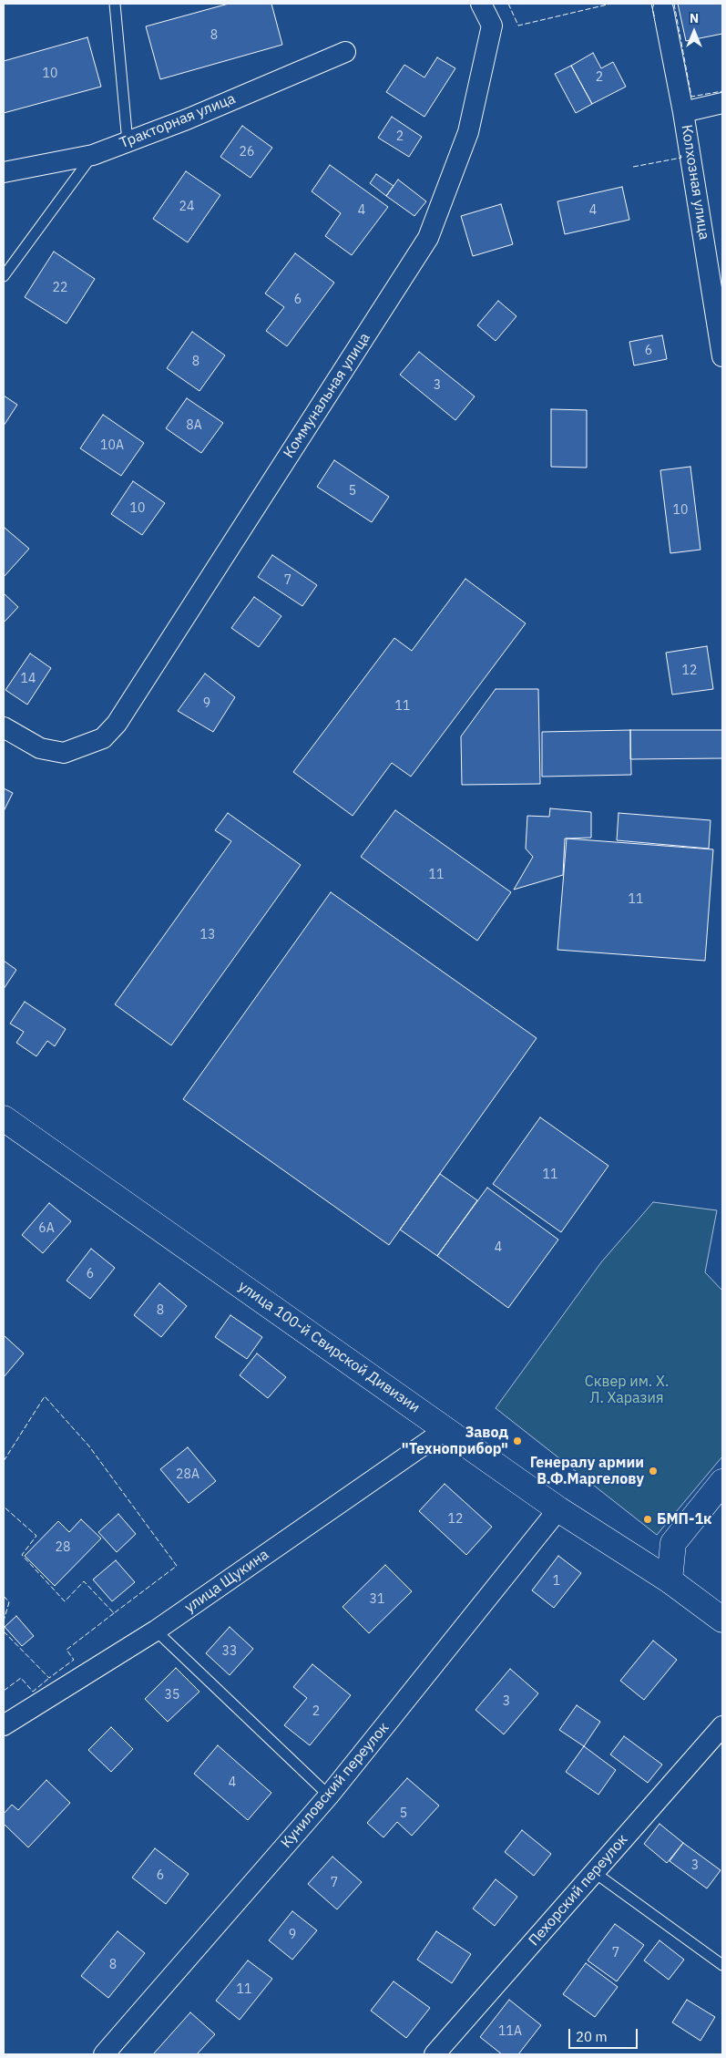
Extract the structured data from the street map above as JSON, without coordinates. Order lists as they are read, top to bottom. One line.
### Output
{"streets":{"main road":["улица 100-й Свирской Дивизии"],"street":["Тракторная улица","Колхозная улица","Коммунальная улица","улица Щукина","Куниловский переулок","Пехорский переулок"]},"crossings":[["улица 100-й Свирской Дивизии","улица Щукина"],["улица 100-й Свирской Дивизии","Куниловский переулок"]],"parks":["Сквер им. Х. Л. Харазия"],"places":["Завод \"Техноприбор\"","Генералу армии В.Ф.Маргелову","БМП-1к"],"house_numbers":["8","10","2","2","26","24","4","4","22","6","6","8","3","8А","10А","5","10","10","7","12","14","9","11","11","11","13","11","6А","4","6","8","28А","12","28","1","31","33","35","3","2","4","5","3","6","7","9","7","8","11","11А"],"scale_bar":"20 m","north":"top"}
